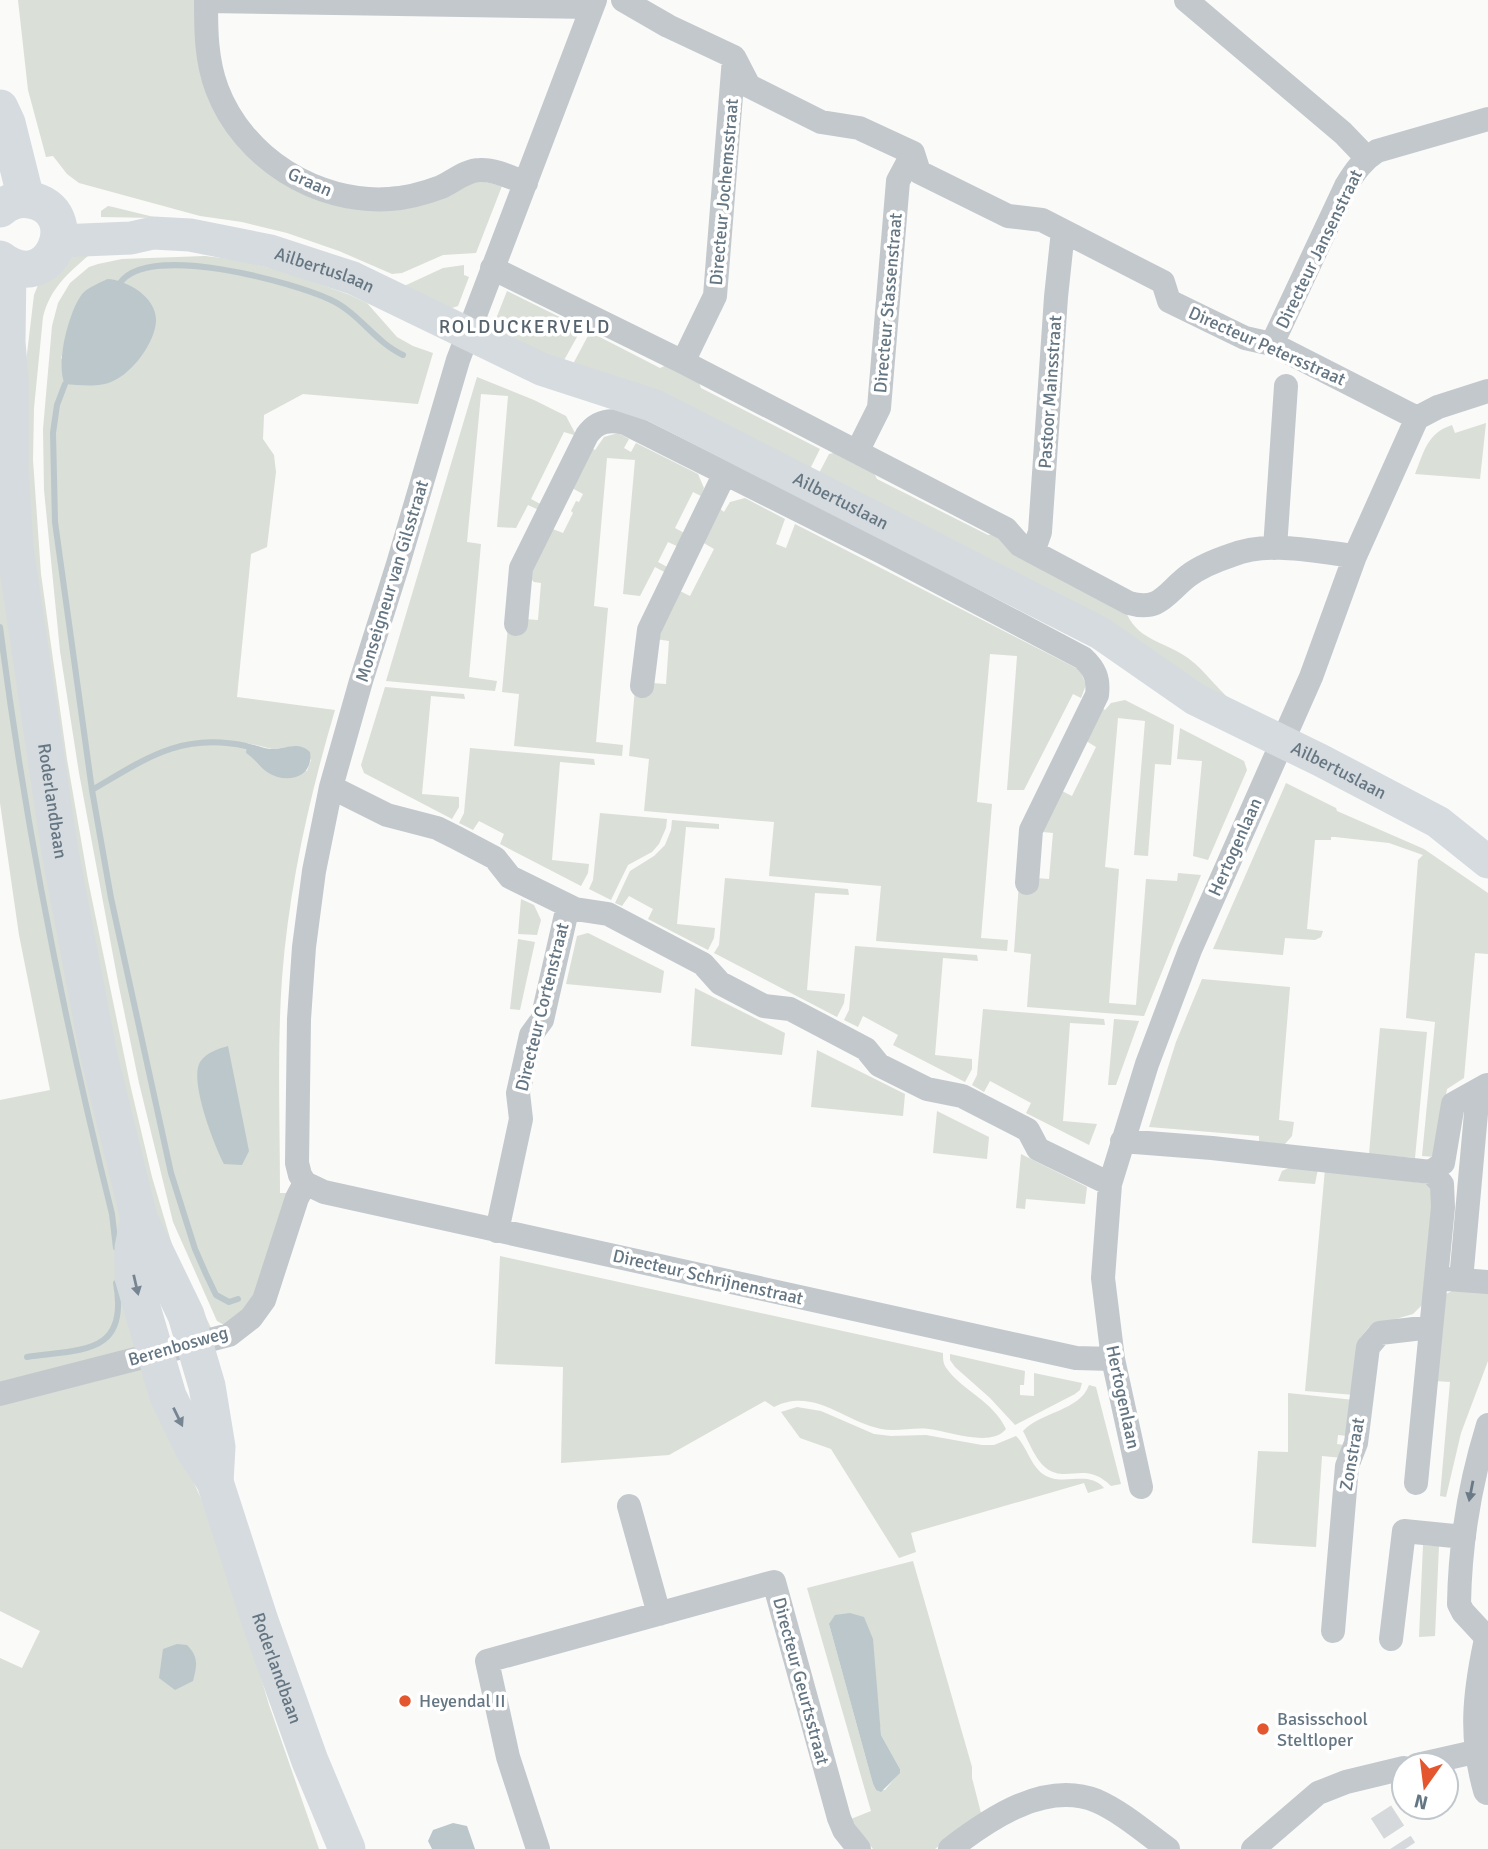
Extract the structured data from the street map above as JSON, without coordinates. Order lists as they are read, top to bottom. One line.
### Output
{"streets":{"main road":["Ailbertuslaan","Roderlandbaan"],"street":["Graan","Directeur Jochemsstraat","Directeur Jansenstraat","Directeur Stassenstraat","Directeur Petersstraat","Pastoor Mainsstraat","Monseigneur van Gilsstraat","Hertogenlaan","Directeur Cortenstraat","Directeur Schrijnenstraat","Berenbosweg","Zonstraat","Directeur Geurtsstraat"]},"crossings":[["Graan","Monseigneur van Gilsstraat"],["Directeur Jochemsstraat","Directeur Petersstraat"],["Directeur Jansenstraat","Directeur Petersstraat"],["Ailbertuslaan","Monseigneur van Gilsstraat"],["Ailbertuslaan","Hertogenlaan"],["Directeur Stassenstraat","Directeur Petersstraat"],["Directeur Petersstraat","Pastoor Mainsstraat"],["Directeur Petersstraat","Hertogenlaan"],["Monseigneur van Gilsstraat","Directeur Schrijnenstraat"],["Monseigneur van Gilsstraat","Berenbosweg"],["Roderlandbaan","Berenbosweg"],["Hertogenlaan","Directeur Schrijnenstraat"],["Directeur Cortenstraat","Directeur Schrijnenstraat"],["Directeur Schrijnenstraat","Berenbosweg"]],"districts":["ROLDUCKERVELD"],"places":["Heyendal II","Basisschool Steltloper"],"north":"bottom"}
